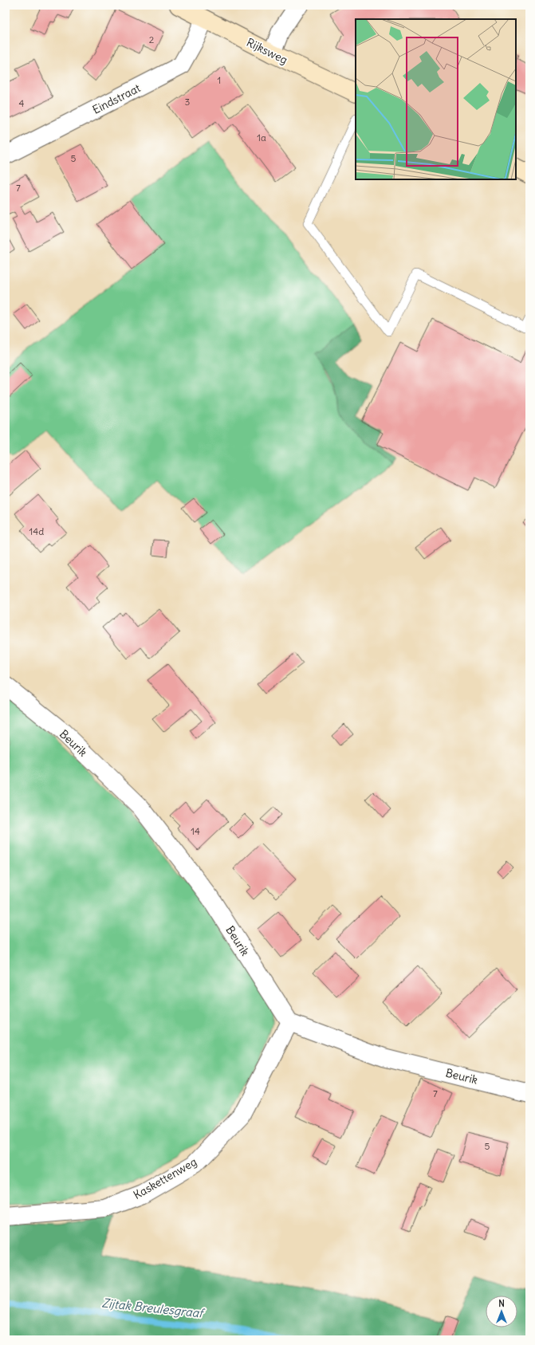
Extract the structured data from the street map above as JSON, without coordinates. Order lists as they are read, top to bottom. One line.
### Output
{"streets":{"main road":["Rijksweg"],"street":["Eindstraat","Beurik","Kaskettenweg"]},"crossings":[["Rijksweg","Eindstraat"],["Beurik","Kaskettenweg"]],"water":["Zijtak Breulesgraaf"],"house_numbers":["2","1","3","4","1a","5","7","14d","14","7","5"],"north":"top"}
